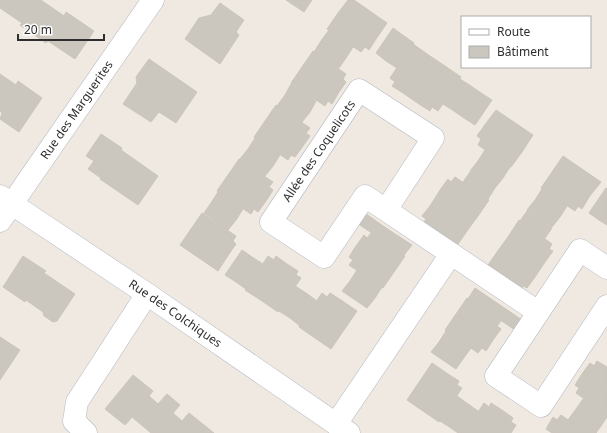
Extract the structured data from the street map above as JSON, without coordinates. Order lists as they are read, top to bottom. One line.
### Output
{"streets":{"street":["Rue des Marguerites","Allée des Coquelicots","Rue des Colchiques"]},"crossings":[["Rue des Marguerites","Rue des Colchiques"]],"legend":["Route","Bâtiment"],"scale_bar":"20 m"}
